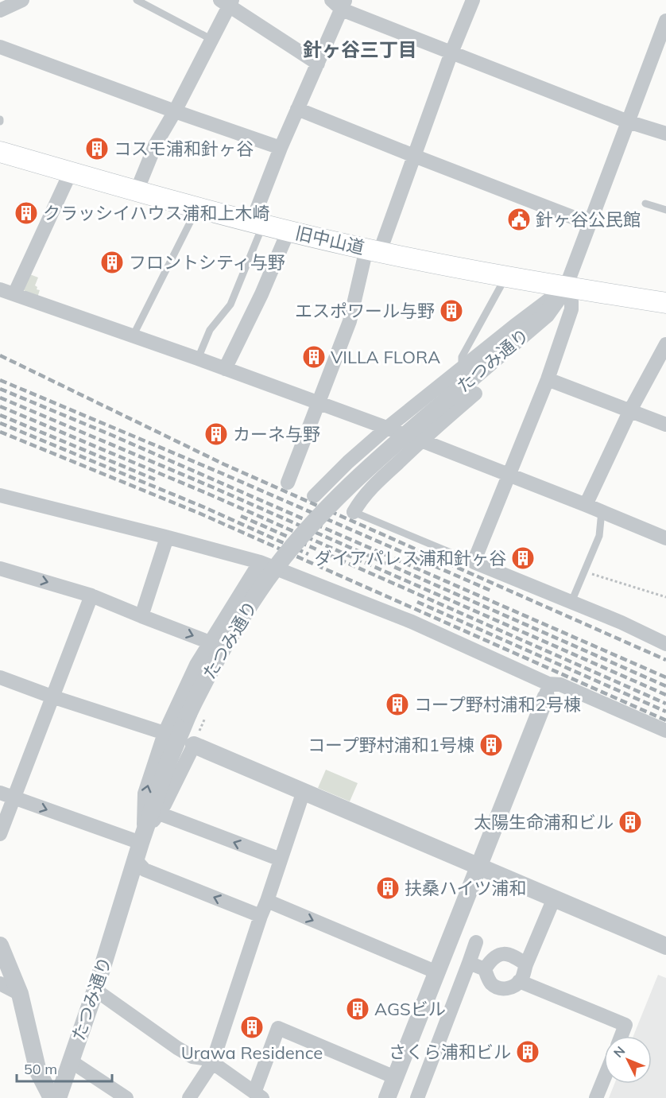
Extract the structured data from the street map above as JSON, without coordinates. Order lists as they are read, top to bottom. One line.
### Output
{"streets":{"main road":["旧中山道"],"street":["たつみ通り"]},"crossings":[["旧中山道","たつみ通り"]],"districts":["針ヶ谷三丁目"],"places":{"building":["コスモ浦和針ヶ谷","クラッシイハウス浦和上木崎","フロントシティ与野","エスポワール与野","VILLA FLORA","カーネ与野","ダイアパレス浦和針ヶ谷","コープ野村浦和2号棟","コープ野村浦和1号棟","太陽生命浦和ビル","扶桑ハイツ浦和","AGSビル","Urawa Residence","さくら浦和ビル"],"public building":["針ヶ谷公民館"]},"scale_bar":"50 m","north":"top left"}
